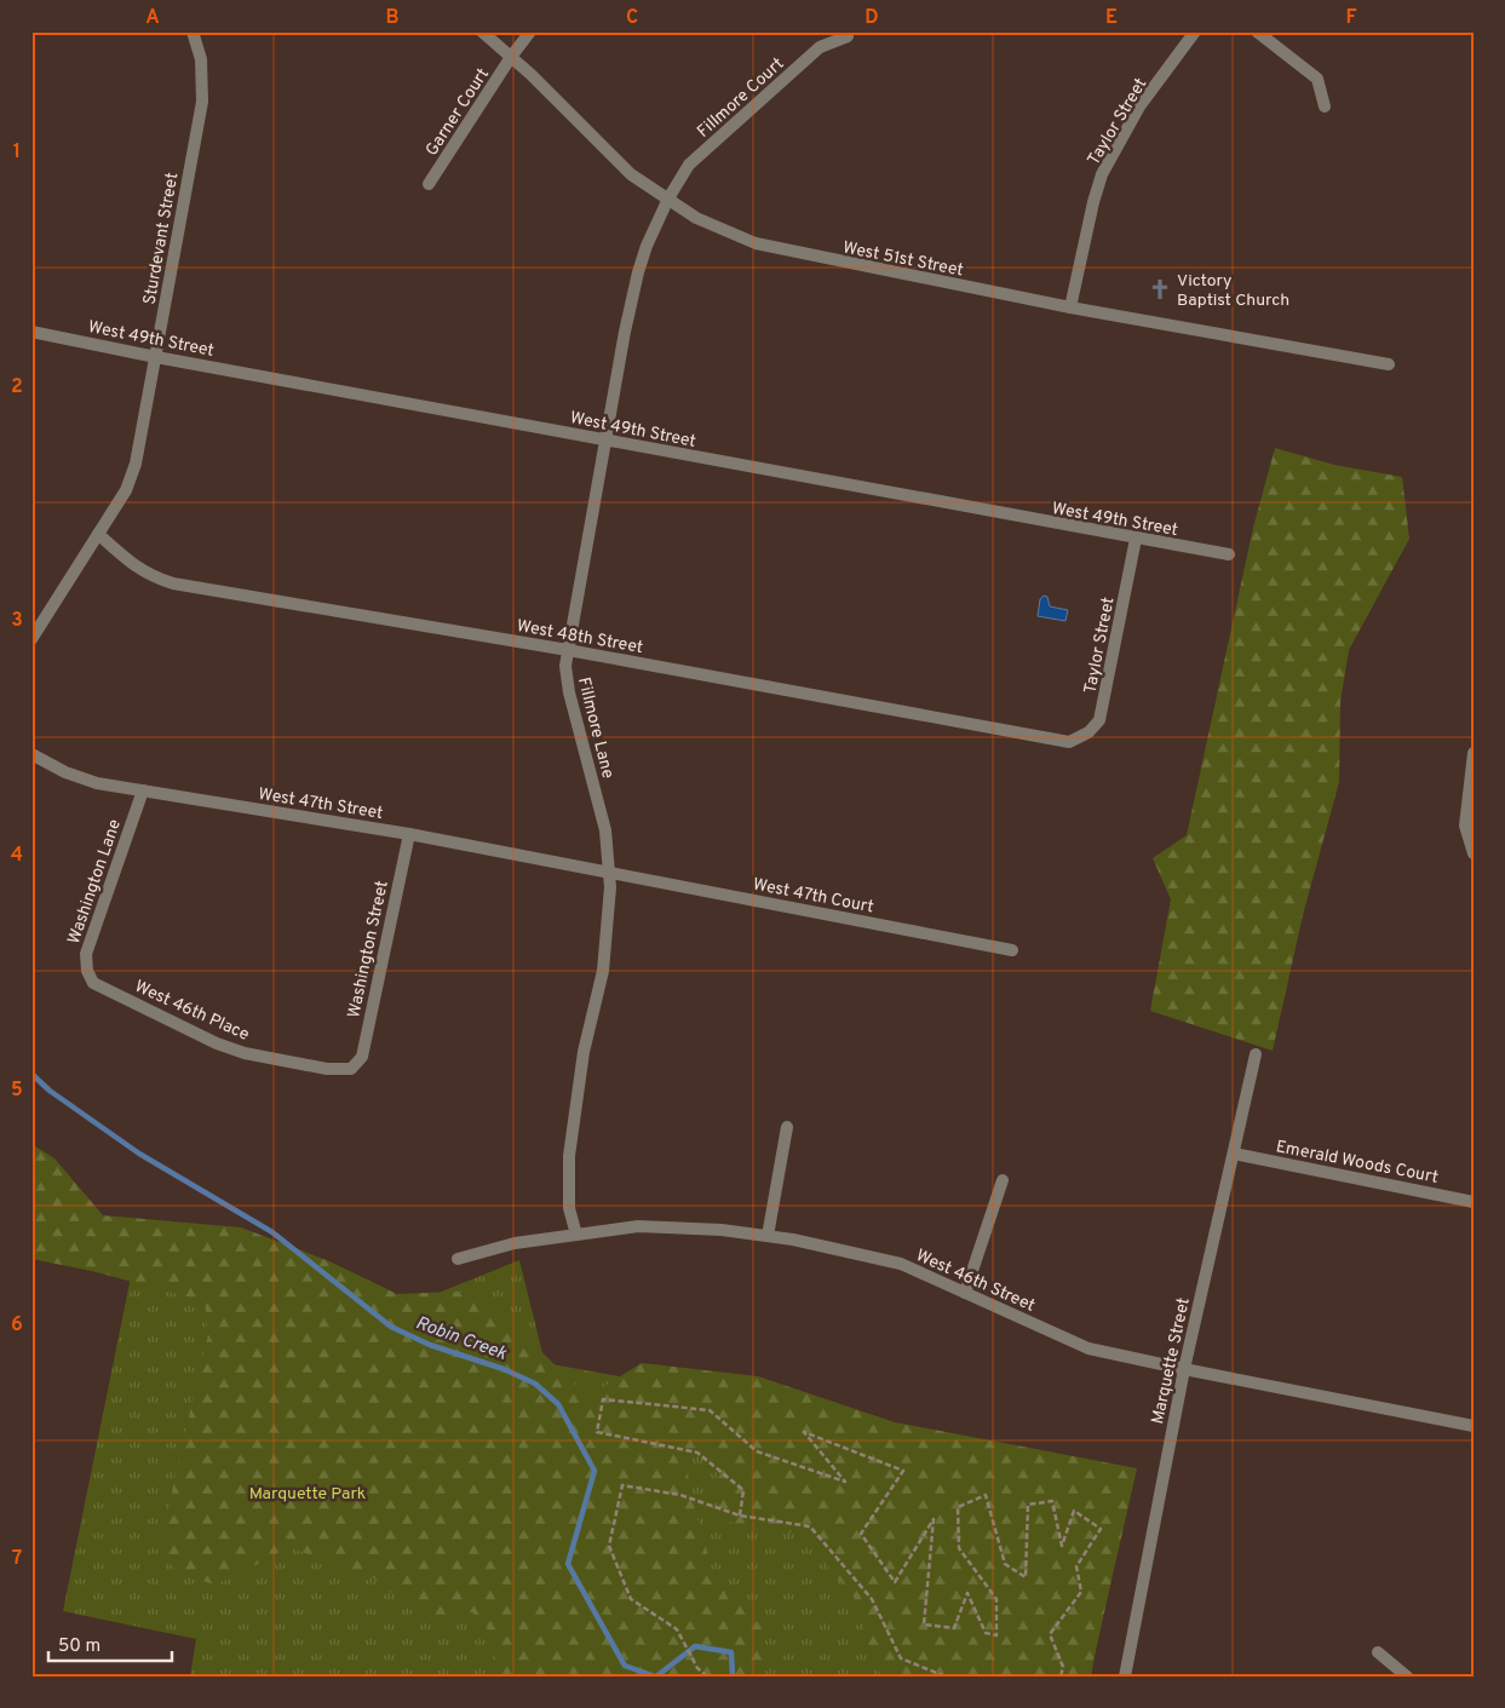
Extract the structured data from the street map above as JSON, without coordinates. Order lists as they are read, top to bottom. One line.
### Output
{"streets":{"street":["Fillmore Court","Garner Court","Taylor Street","Sturdevant Street","West 51st Street","West 49th Street","West 48th Street","Fillmore Lane","West 47th Street","Washington Lane","West 47th Court","Washington Street","West 46th Place","Emerald Woods Court","West 46th Street","Marquette Street"]},"crossings":[["Fillmore Court","West 51st Street"],["Fillmore Court","Fillmore Lane"],["Garner Court","West 51st Street"],["Taylor Street","West 51st Street"],["Taylor Street","West 49th Street"],["Taylor Street","West 48th Street"],["Sturdevant Street","West 49th Street"],["Sturdevant Street","West 48th Street"],["West 51st Street","Fillmore Lane"],["West 49th Street","Fillmore Lane"],["West 48th Street","Fillmore Lane"],["Fillmore Lane","West 47th Street"],["Fillmore Lane","West 47th Court"],["Fillmore Lane","West 46th Street"],["West 47th Street","Washington Lane"],["West 47th Street","West 47th Court"],["West 47th Street","Washington Street"],["Washington Lane","West 46th Place"],["Washington Street","West 46th Place"],["Emerald Woods Court","Marquette Street"],["West 46th Street","Marquette Street"]],"water":["Robin Creek"],"parks":["Marquette Park"],"places":{"church":["Victory Baptist Church"]},"scale_bar":"50 m","grid":{"columns":["A","B","C","D","E","F"],"rows":["1","2","3","4","5","6","7"]}}
